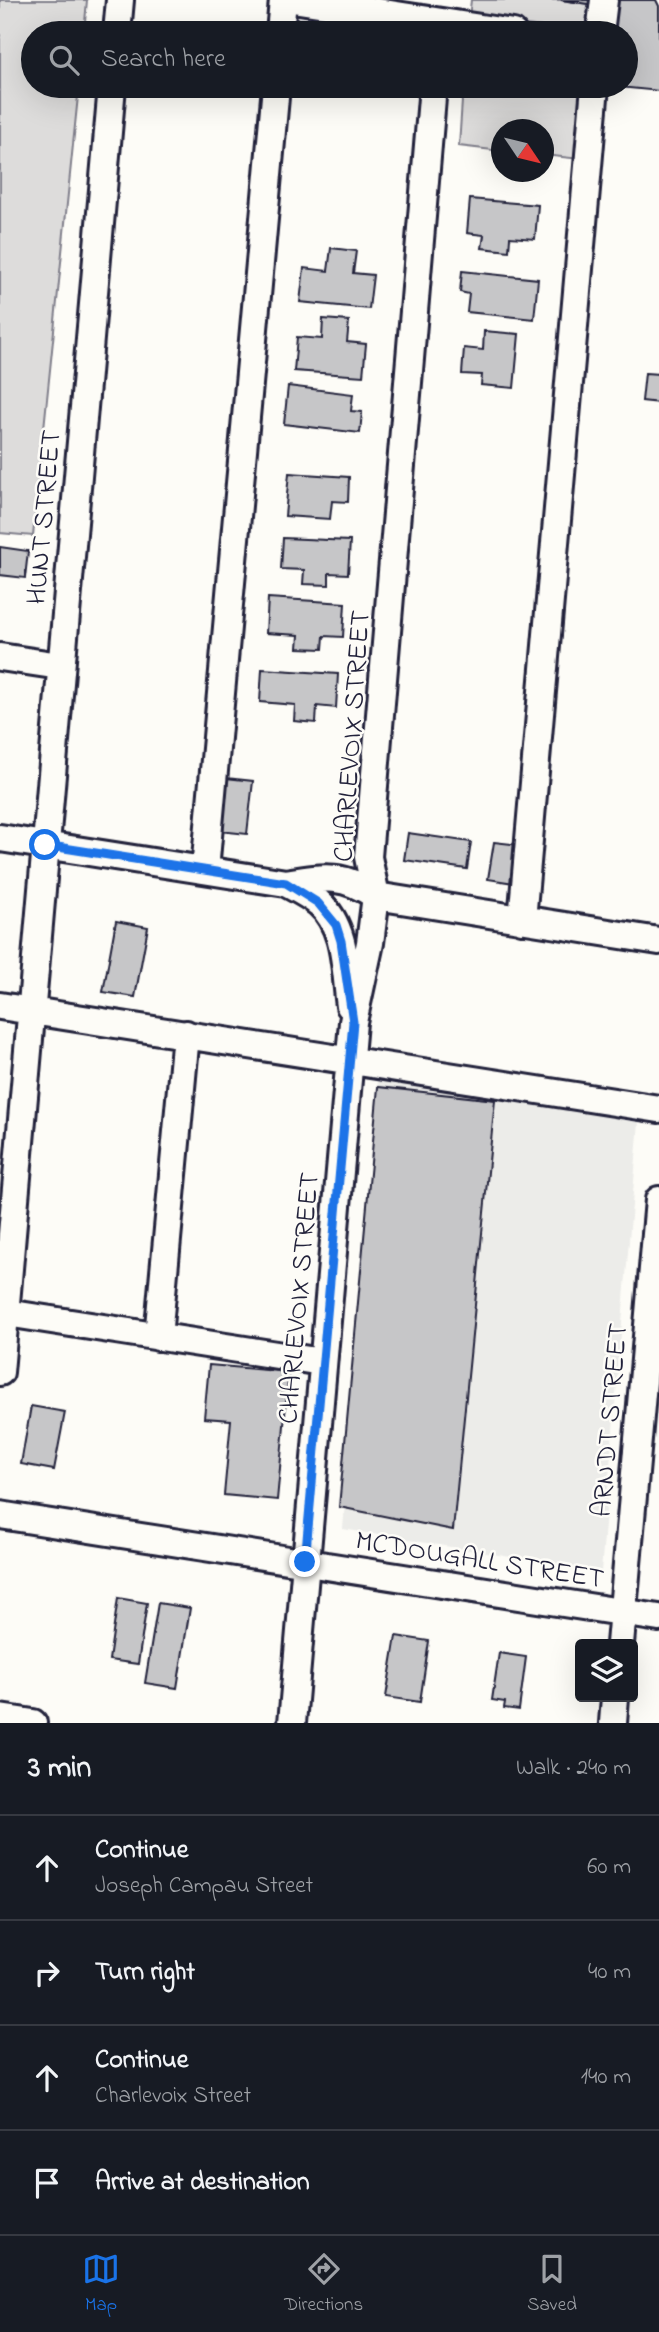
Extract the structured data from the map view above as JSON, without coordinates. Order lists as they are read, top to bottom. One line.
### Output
{"streets":{"street":["HUNT STREET","CHARLEVOIX STREET","ARNDT STREET","MCDOUGALL STREET"]},"crossings":[["CHARLEVOIX STREET","MCDOUGALL STREET"],["ARNDT STREET","MCDOUGALL STREET"]],"north":"bottom right","page":{"search":"Search here","heading":["3 min","Walk · 240 m"],"list":[["Continue","Joseph Campau Street","60 m"],["Turn right","40 m"],["Continue","Charlevoix Street","140 m"],"Arrive at destination"],"nav":["Map","Directions","Saved"]}}
